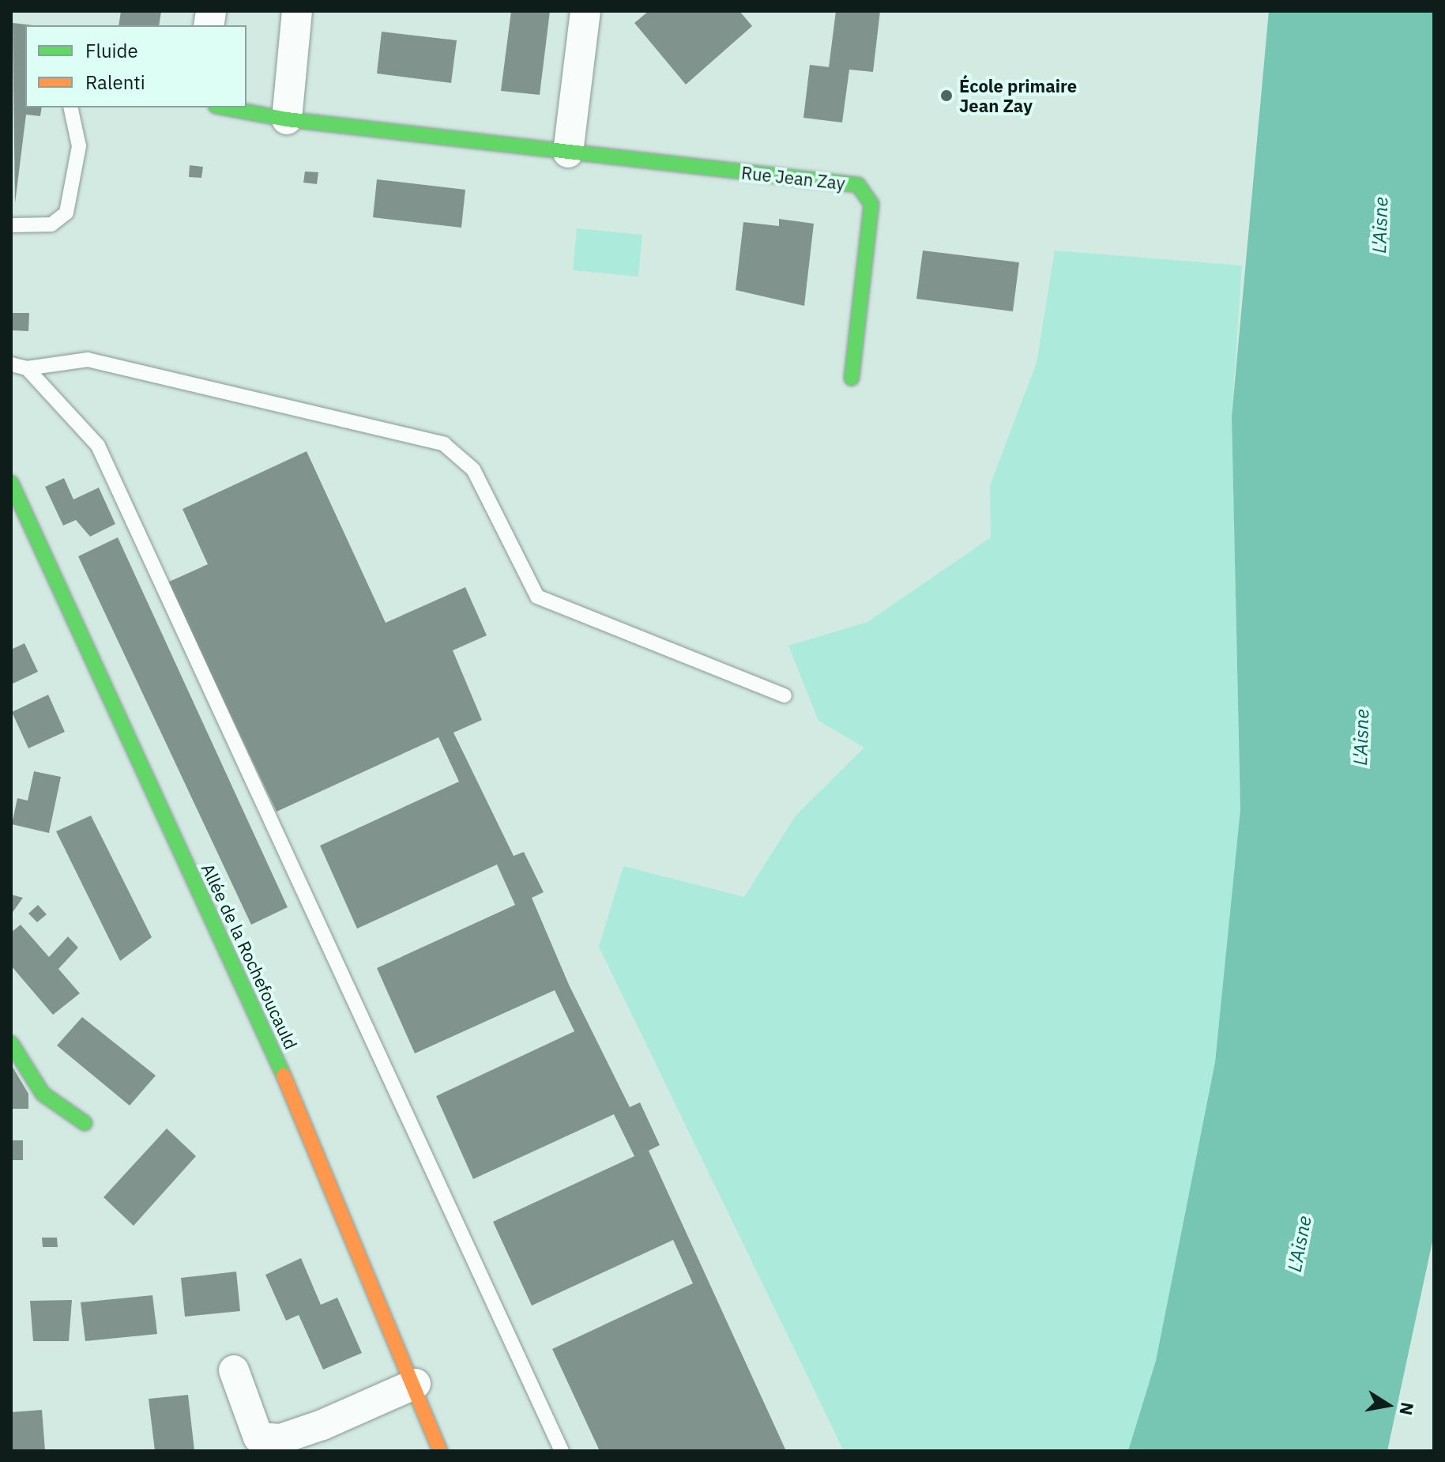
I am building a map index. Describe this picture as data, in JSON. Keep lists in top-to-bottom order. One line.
{"streets":{"street":["Rue Jean Zay","Allée de la Rochefoucauld"]},"water":["L'Aisne"],"places":["École primaire Jean Zay"],"legend":["Fluide","Ralenti"],"north":"right"}
